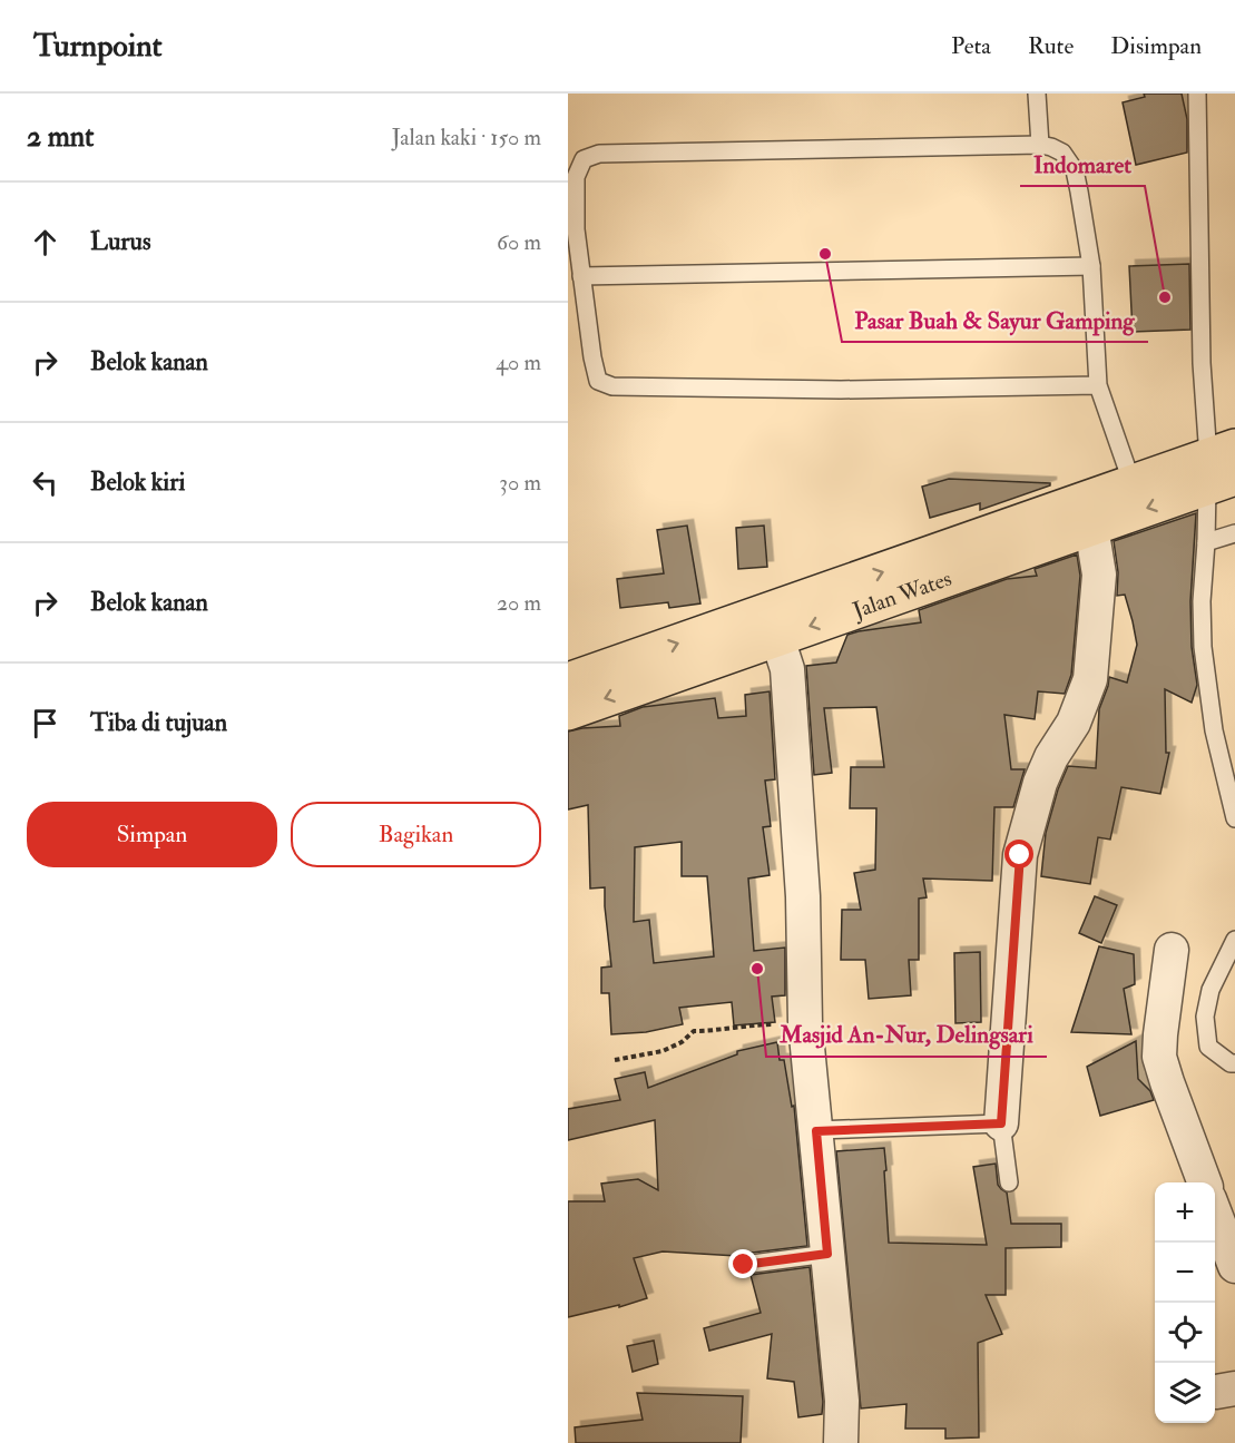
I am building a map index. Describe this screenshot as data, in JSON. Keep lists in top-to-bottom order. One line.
{"streets":{"highway":["Jalan Wates"]},"places":["Pasar Buah & Sayur Gamping","Indomaret","Masjid An-Nur, Delingsari"],"page":{"header":"Turnpoint","nav":["Peta","Rute","Disimpan"],"heading":["2 mnt","Jalan kaki · 150 m"],"list":[["Lurus","60 m"],["Belok kanan","40 m"],["Belok kiri","30 m"],["Belok kanan","20 m"],"Tiba di tujuan"],"buttons":["Simpan","Bagikan"],"map_buttons":["+","−"]}}
